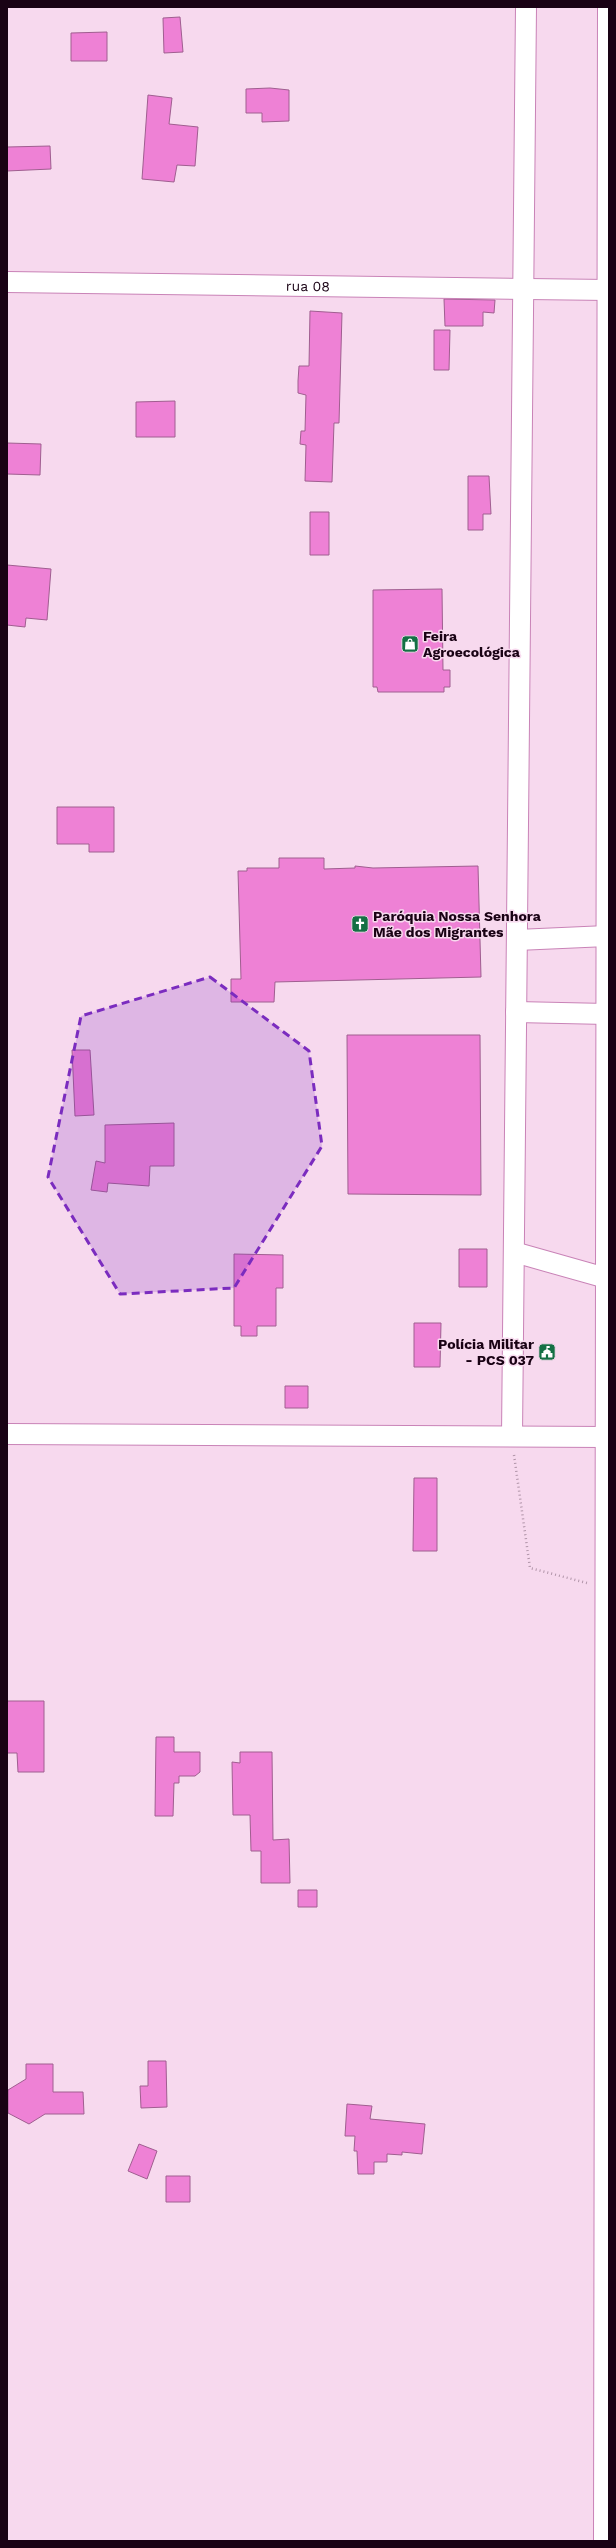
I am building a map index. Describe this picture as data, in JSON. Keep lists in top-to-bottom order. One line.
{"streets":{"street":["rua 08"]},"places":{"shop":["Feira Agroecológica"],"church":["Paróquia Nossa Senhora Mãe dos Migrantes"],"public building":["Polícia Militar - PCS 037"]}}
